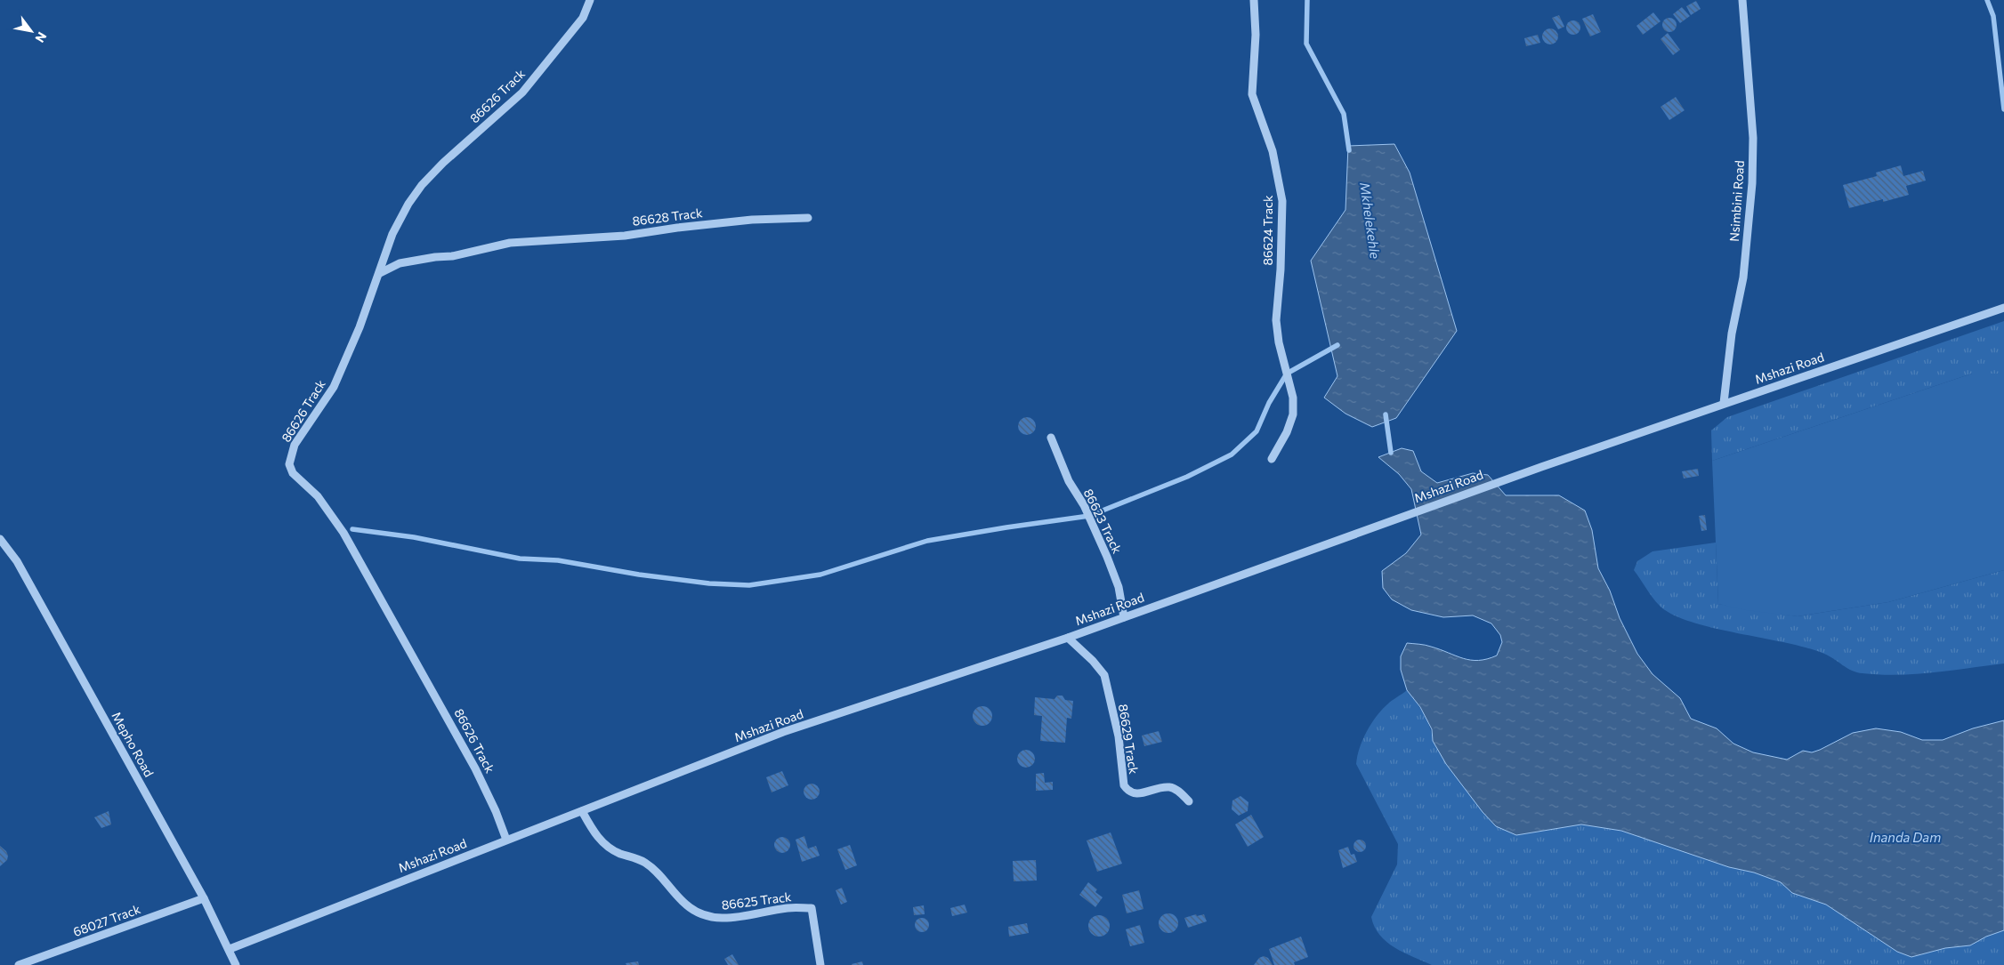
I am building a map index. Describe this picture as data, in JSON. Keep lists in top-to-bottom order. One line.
{"streets":{"street":["86626 Track","Nsimbini Road","86628 Track","86624 Track","Mshazi Road","86623 Track","86629 Track","Mepho Road","86625 Track","68027 Track"]},"crossings":[["86626 Track","86628 Track"],["86626 Track","Mshazi Road"],["Nsimbini Road","Mshazi Road"],["Mshazi Road","86623 Track"],["Mshazi Road","86629 Track"],["Mshazi Road","Mepho Road"],["Mshazi Road","86625 Track"],["Mepho Road","68027 Track"]],"water":["Mkhelekehle","Inanda Dam"],"north":"bottom right"}
